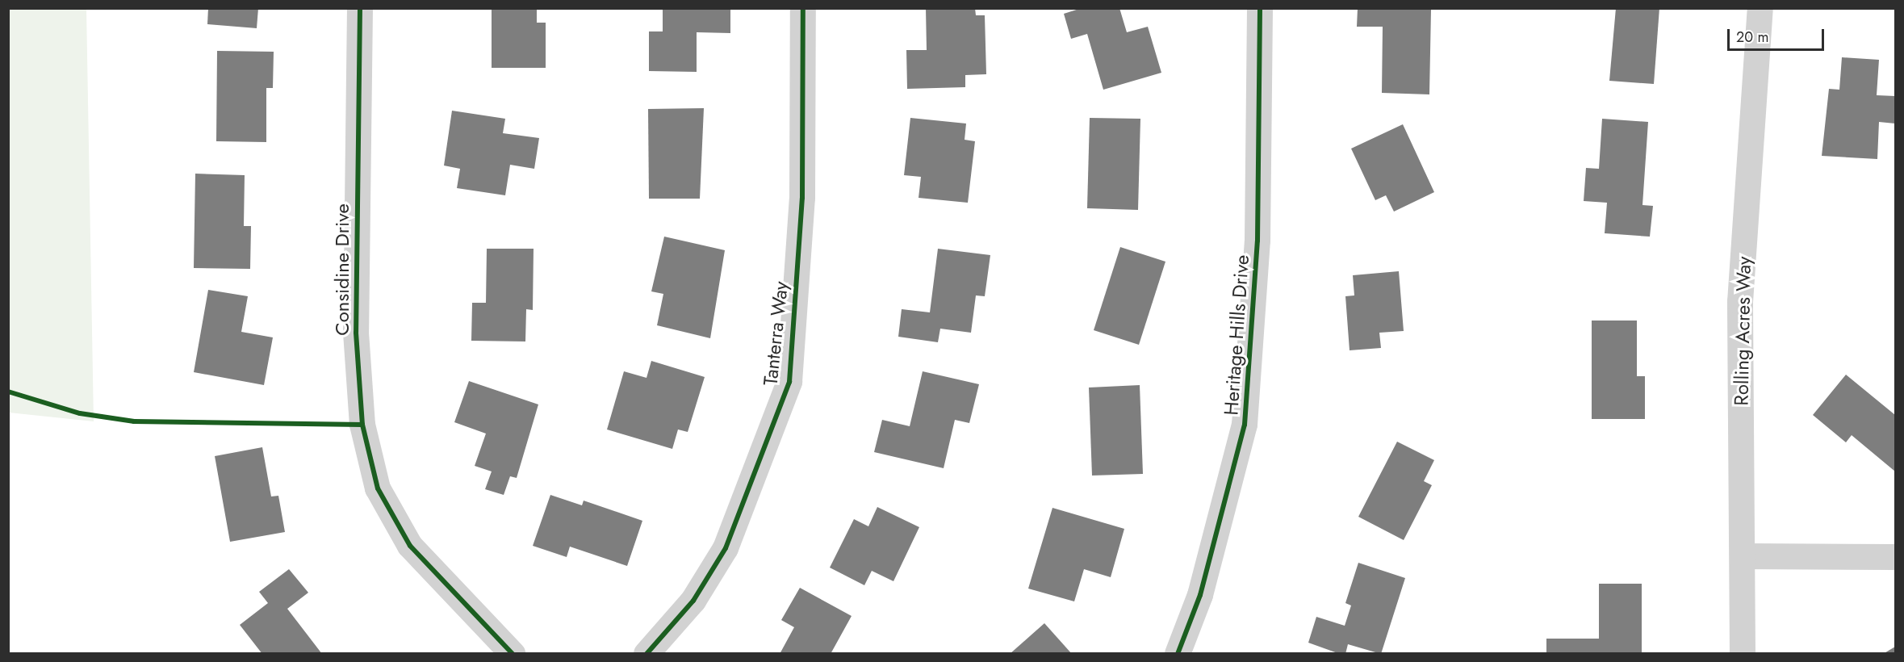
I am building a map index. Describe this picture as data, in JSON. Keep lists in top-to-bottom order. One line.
{"streets":{"street":["Considine Drive","Rolling Acres Way","Tanterra Way","Heritage Hills Drive"]},"scale_bar":"20 m"}
